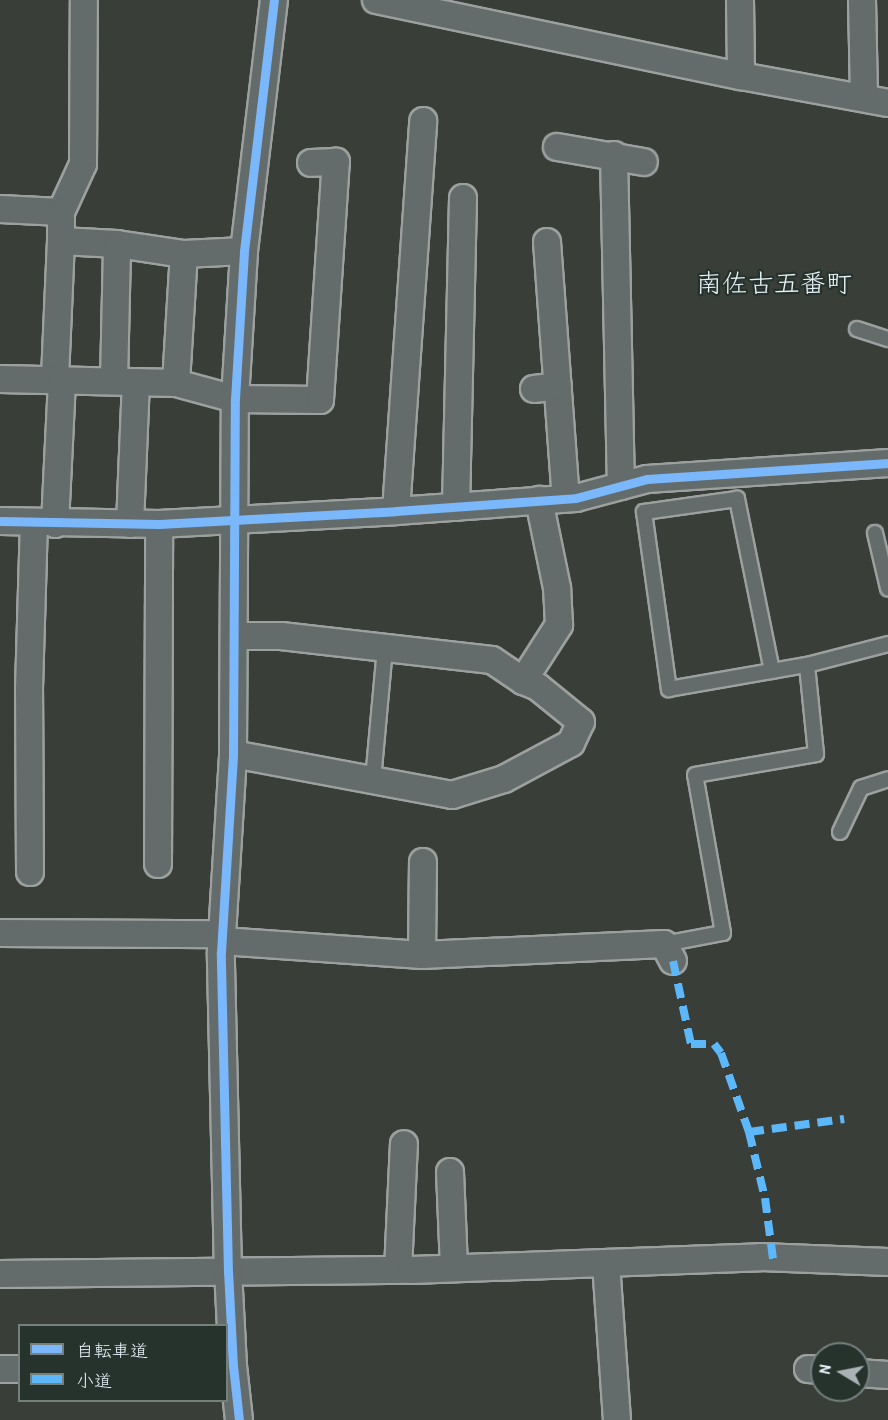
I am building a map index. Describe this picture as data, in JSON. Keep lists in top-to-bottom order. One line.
{"districts":["南佐古五番町"],"legend":["自転車道","小道"],"north":"left"}
